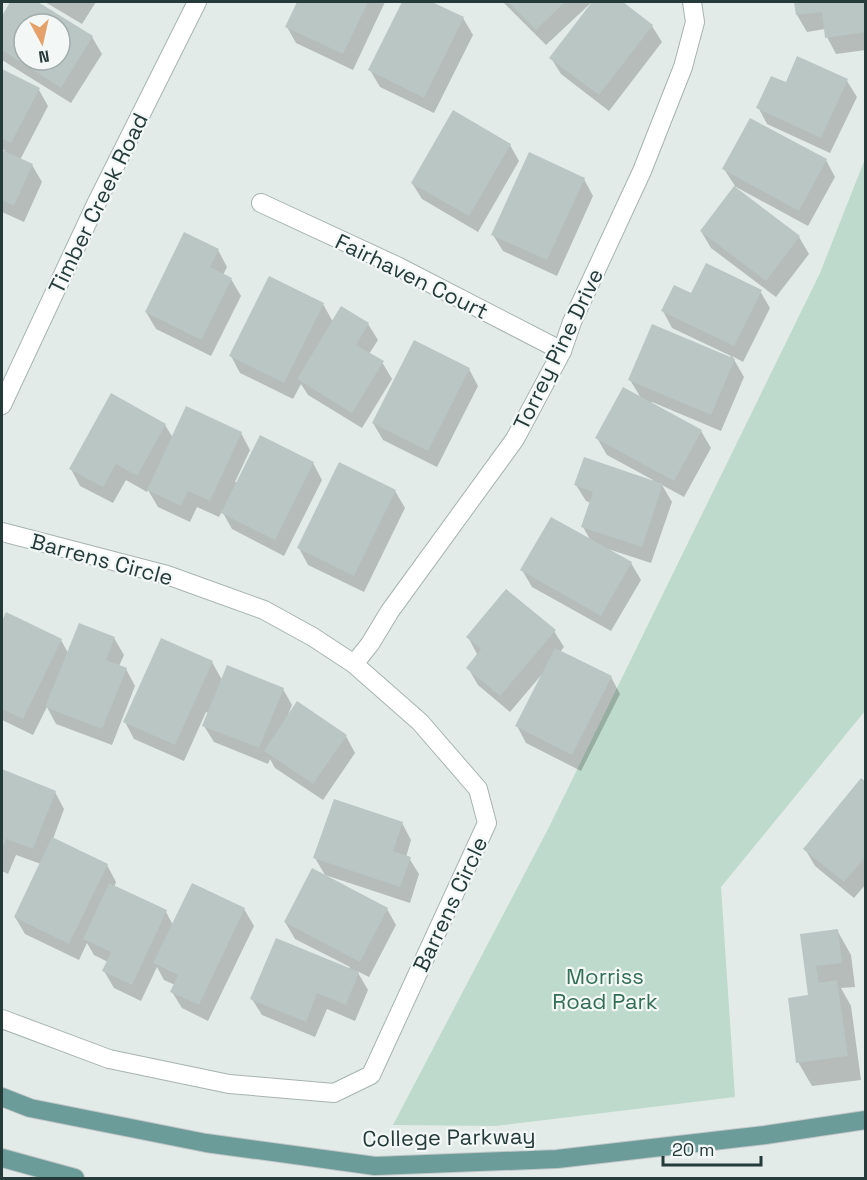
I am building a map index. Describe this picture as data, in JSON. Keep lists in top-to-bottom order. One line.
{"streets":{"main road":["College Parkway"],"street":["Timber Creek Road","Fairhaven Court","Torrey Pine Drive","Barrens Circle"]},"crossings":[["Fairhaven Court","Torrey Pine Drive"],["Torrey Pine Drive","Barrens Circle"]],"parks":["Morriss Road Park"],"scale_bar":"20 m","north":"bottom"}
